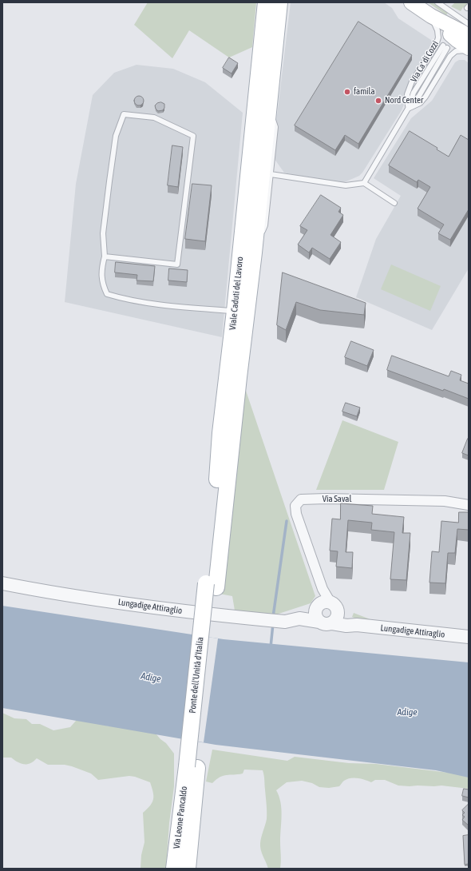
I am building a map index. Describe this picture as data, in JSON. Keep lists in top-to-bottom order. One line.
{"streets":{"main road":["Via Ca' di Cozzi","Viale Caduti del Lavoro","Ponte dell'Unità d'Italia","Via Leone Pancaldo"],"street":["Via Saval","Lungadige Attiraglio"]},"crossings":[["Viale Caduti del Lavoro","Ponte dell'Unità d'Italia"],["Via Saval","Lungadige Attiraglio"],["Ponte dell'Unità d'Italia","Via Leone Pancaldo"]],"water":["Adige"],"places":["famila","Nord Center"]}
